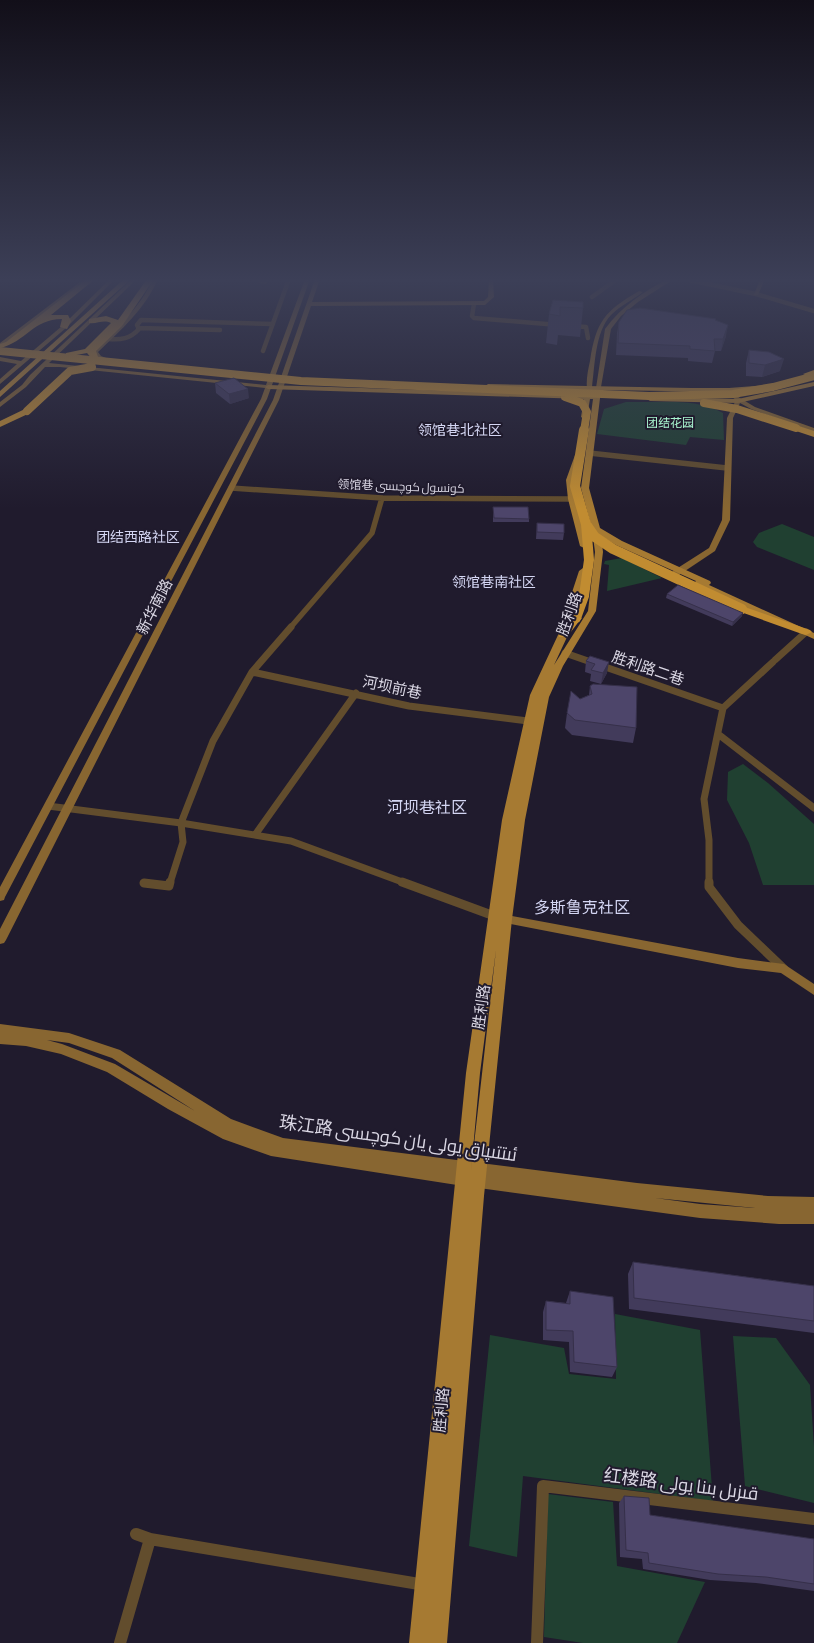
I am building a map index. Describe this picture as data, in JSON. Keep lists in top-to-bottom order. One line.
{"streets":{"main road":["胜利路"],"street":["领馆巷 كونسول كوچىسى","新华南路","胜利路二巷","河坝前巷","珠江路 ئىتتىپاق يولى يان كوچىسى","红楼路 قىزىل بىنا يولى"]},"crossings":[["领馆巷 كونسول كوچىسى","新华南路"],["领馆巷 كونسول كوچىسى","胜利路"],["胜利路","河坝前巷"],["胜利路","珠江路 ئىتتىپاق يولى يان كوچىسى"]],"districts":["领馆巷北社区","团结西路社区","领馆巷南社区","河坝巷社区","多斯鲁克社区"],"parks":["团结花园"]}
